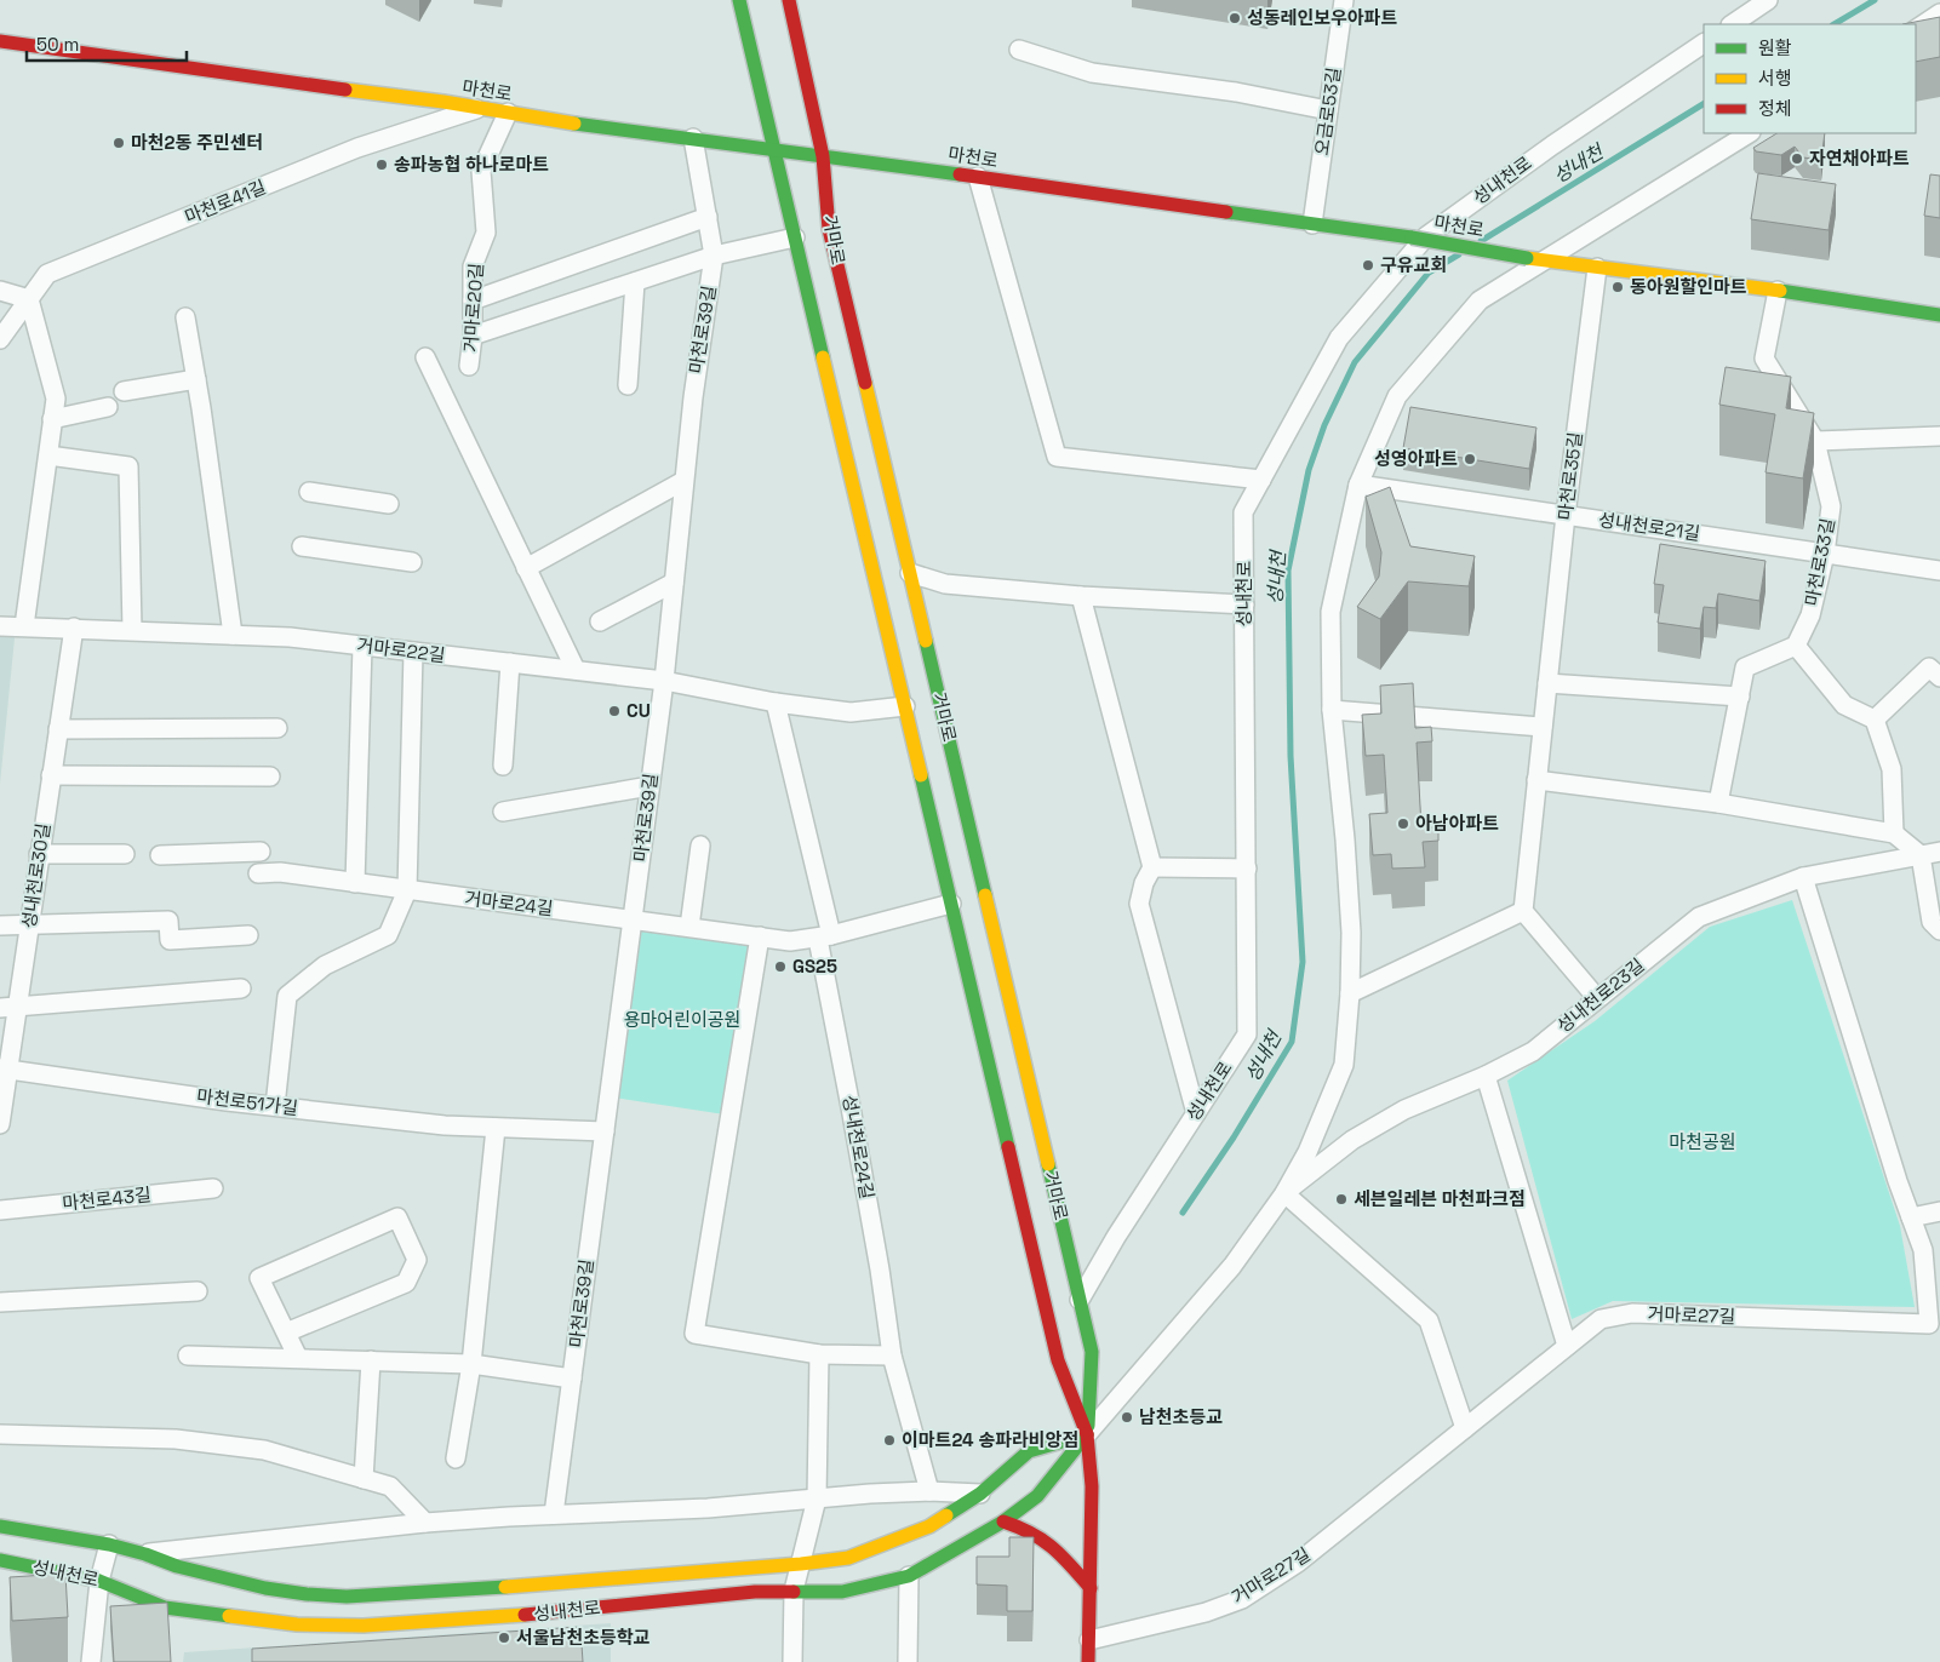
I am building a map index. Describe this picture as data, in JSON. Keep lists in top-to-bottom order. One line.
{"streets":{"street":["마천로","오금로53길","성내천로","마천로41길","거마로","거마로20길","마천로39길","마천로35길","성내천로21길","마천로33길","거마로22길","성내천로30길","거마로24길","성내천로23길","마천로51가길","성내천로24길","마천로43길","거마로27길"]},"crossings":[["마천로","오금로53길"],["마천로","성내천로"],["마천로","마천로41길"],["마천로","거마로"],["마천로","거마로20길"],["마천로","마천로39길"],["마천로","마천로35길"],["마천로","마천로33길"],["성내천로","거마로"],["성내천로","성내천로21길"],["성내천로","성내천로23길"],["거마로","마천로39길"],["거마로","거마로22길"],["거마로","거마로24길"],["거마로","거마로27길"],["거마로20길","마천로39길"],["마천로39길","거마로22길"],["마천로39길","거마로24길"],["마천로39길","마천로51가길"],["마천로35길","성내천로21길"],["성내천로21길","마천로33길"],["거마로22길","성내천로30길"],["거마로22길","성내천로24길"],["성내천로30길","마천로51가길"],["거마로24길","성내천로24길"],["성내천로23길","거마로27길"]],"water":["성내천"],"parks":["용마어린이공원","마천공원"],"places":["성동레인보우아파트","마천2동 주민센터","자연채아파트","송파농협 하나로마트","구유교회","동아원할인마트","성영아파트","CU","아남아파트","GS25","세븐일레븐 마천파크점","남천초등교","이마트24 송파라비앙점","서울남천초등학교"],"legend":["원활","서행","정체"],"scale_bar":"50 m"}
